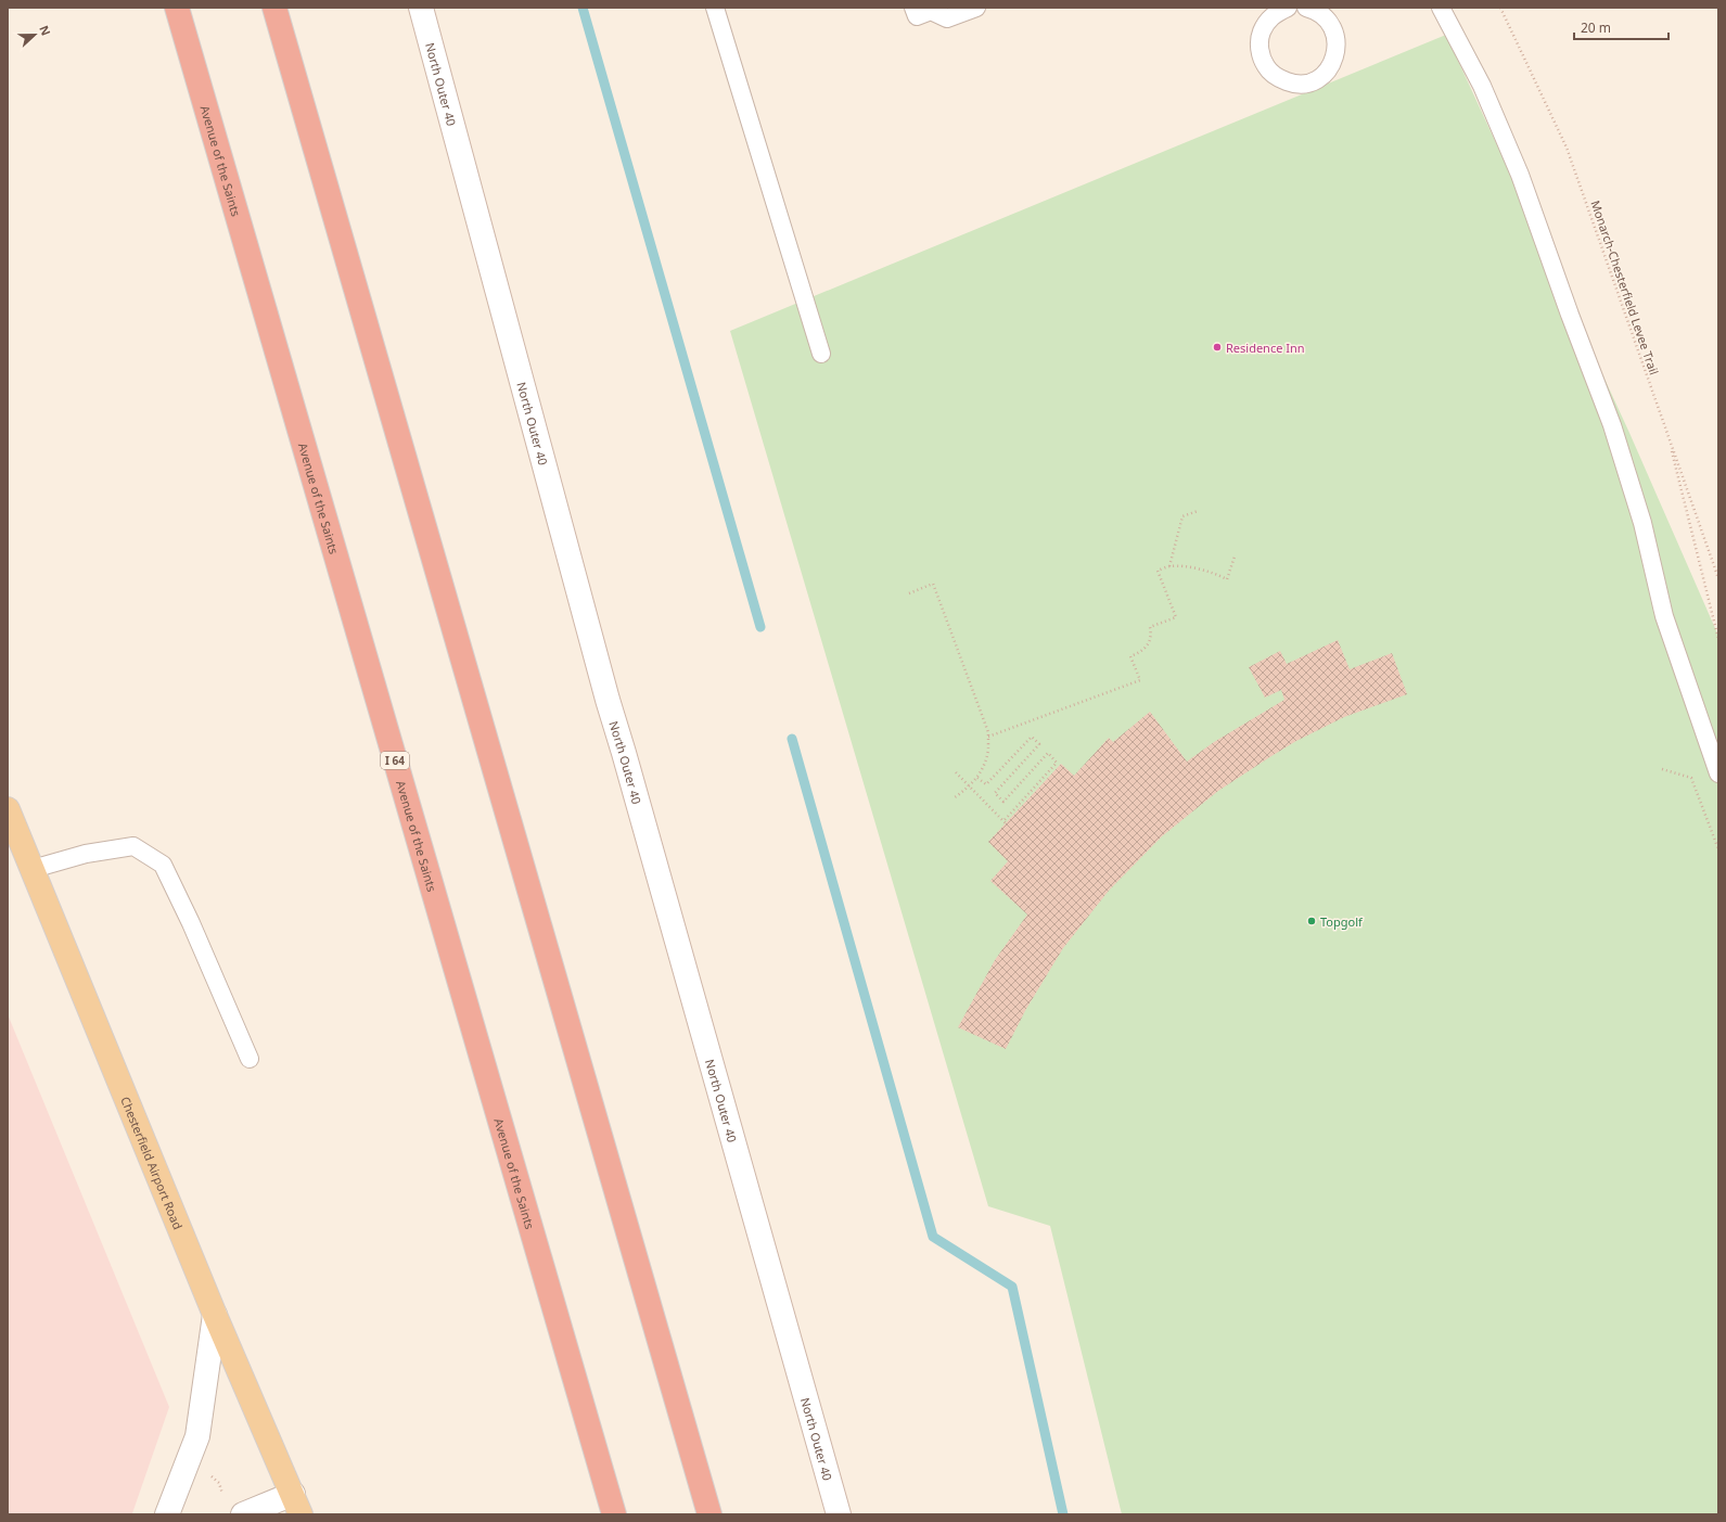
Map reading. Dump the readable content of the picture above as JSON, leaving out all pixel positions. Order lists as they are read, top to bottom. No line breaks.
{"streets":{"highway":["Avenue of the Saints","I 64"],"main road":["Chesterfield Airport Road"],"street":["North Outer 40"],"path":["Monarch-Chesterfield Levee Trail"]},"places":["Residence Inn","Topgolf"],"scale_bar":"20 m","north":"right"}
